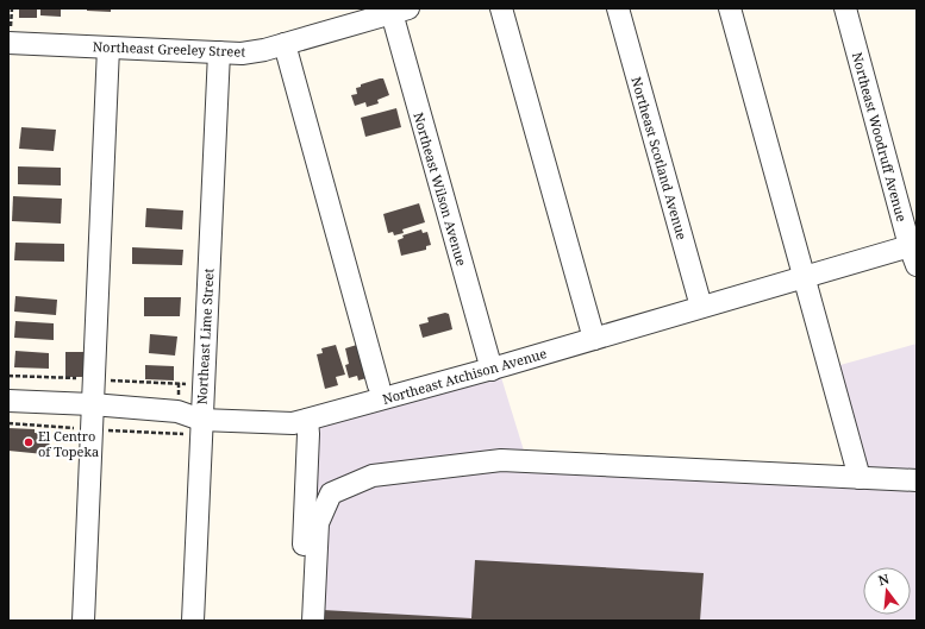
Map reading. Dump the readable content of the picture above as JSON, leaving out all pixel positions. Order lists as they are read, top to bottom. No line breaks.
{"streets":{"street":["Northeast Greeley Street","Northeast Woodruff Avenue","Northeast Scotland Avenue","Northeast Wilson Avenue","Northeast Lime Street","Northeast Atchison Avenue"]},"crossings":[["Northeast Greeley Street","Northeast Wilson Avenue"],["Northeast Greeley Street","Northeast Lime Street"],["Northeast Woodruff Avenue","Northeast Atchison Avenue"],["Northeast Scotland Avenue","Northeast Atchison Avenue"],["Northeast Wilson Avenue","Northeast Atchison Avenue"],["Northeast Lime Street","Northeast Atchison Avenue"]],"places":["El Centro of Topeka"],"north":"top"}
